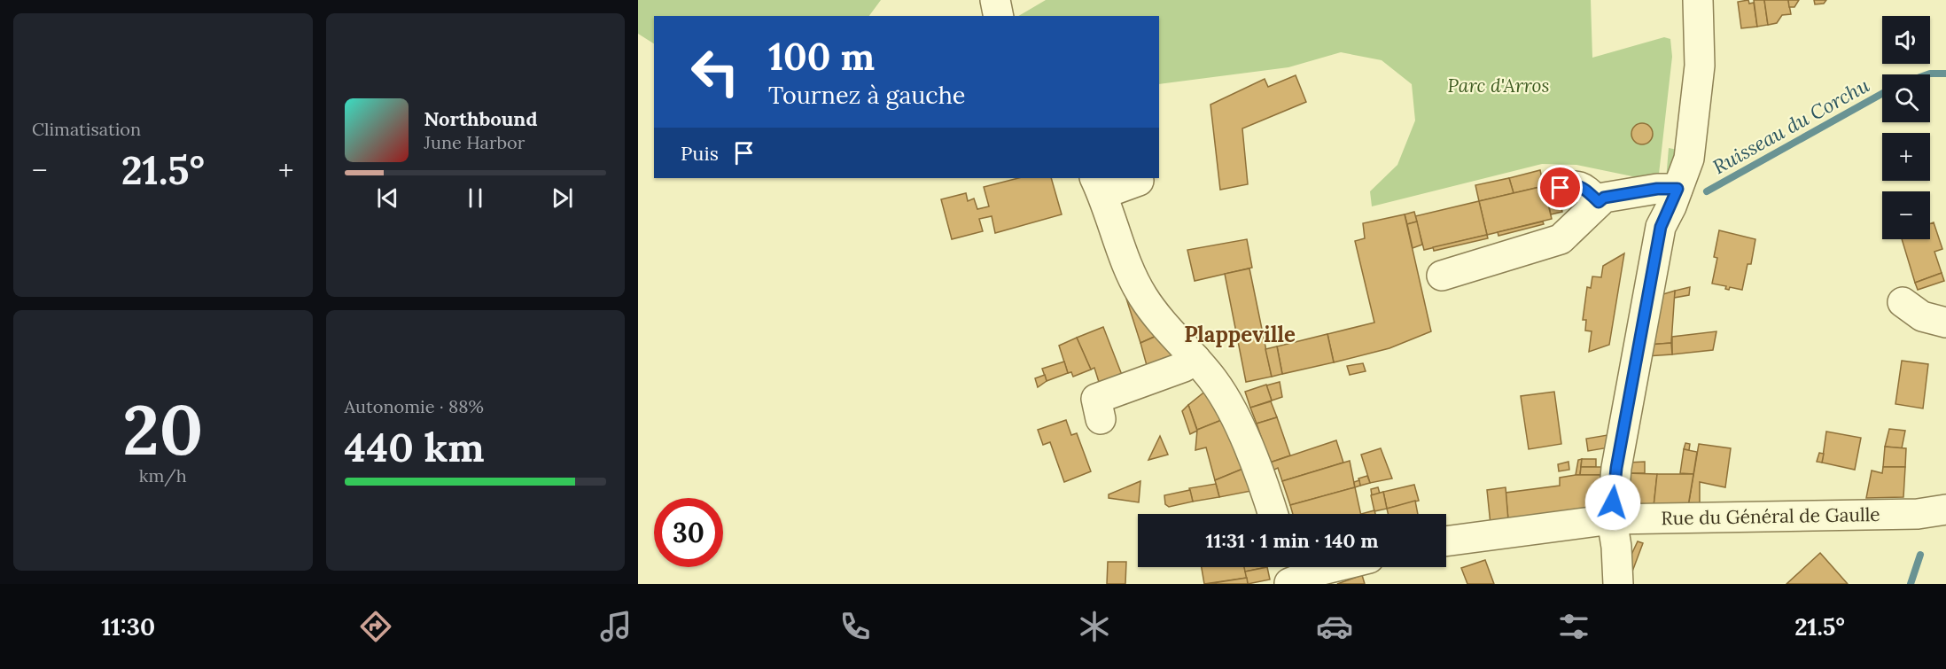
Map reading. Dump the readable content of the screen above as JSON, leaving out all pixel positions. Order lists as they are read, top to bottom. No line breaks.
{"streets":{"street":["Rue du Général de Gaulle"]},"districts":["Plappeville"],"water":["Ruisseau du Corchu"],"parks":["Parc d'Arros"],"page":{"tile":["Climatisation",["20","km/h"],["Autonomie · 88%","440 km"]],"map_buttons":["+","−"],"turn":["100 m","Tournez à gauche"],"song":["Northbound","June Harbor"],"then":"Puis","heat":["−","21.5°","+"],"limit":"30","trip":"11:31 · 1 min · 140 m","tabs":["11:30","21.5°"]}}
